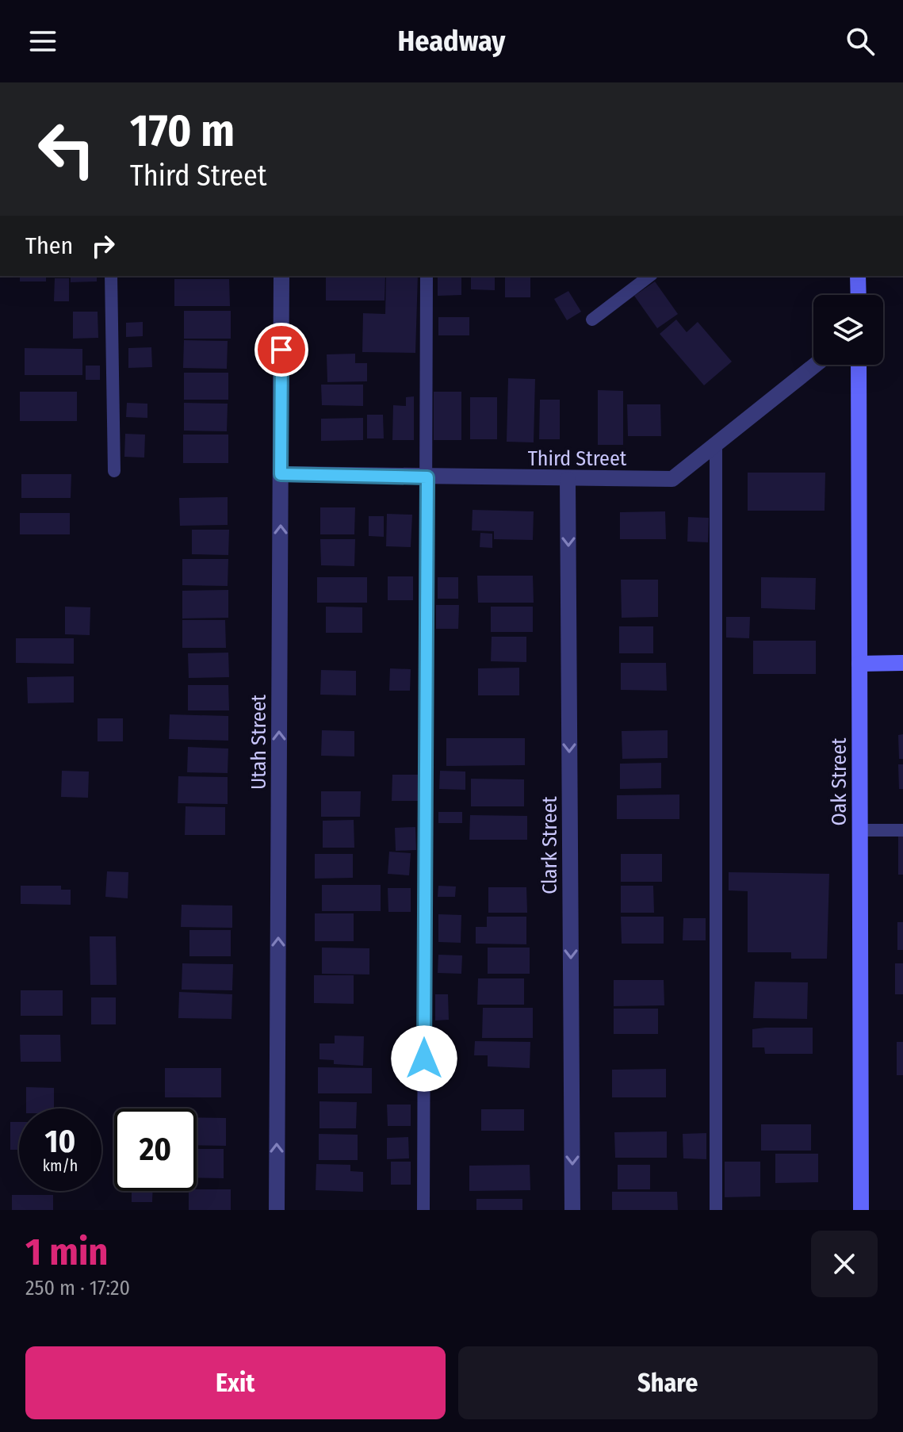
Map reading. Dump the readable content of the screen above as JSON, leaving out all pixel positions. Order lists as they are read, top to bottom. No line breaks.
{"streets":{"main road":["Oak Street"],"street":["Third Street","Utah Street","Clark Street"]},"crossings":[["Third Street","Utah Street"],["Third Street","Clark Street"]],"one_way":["Utah Street","Clark Street"],"page":{"header":"Headway","turn":["170 m","Third Street"],"then":"Then","speed":"10 km/h","limit":"20","heading":["1 min","250 m · 17:20"],"buttons":["Exit","Share"]}}
